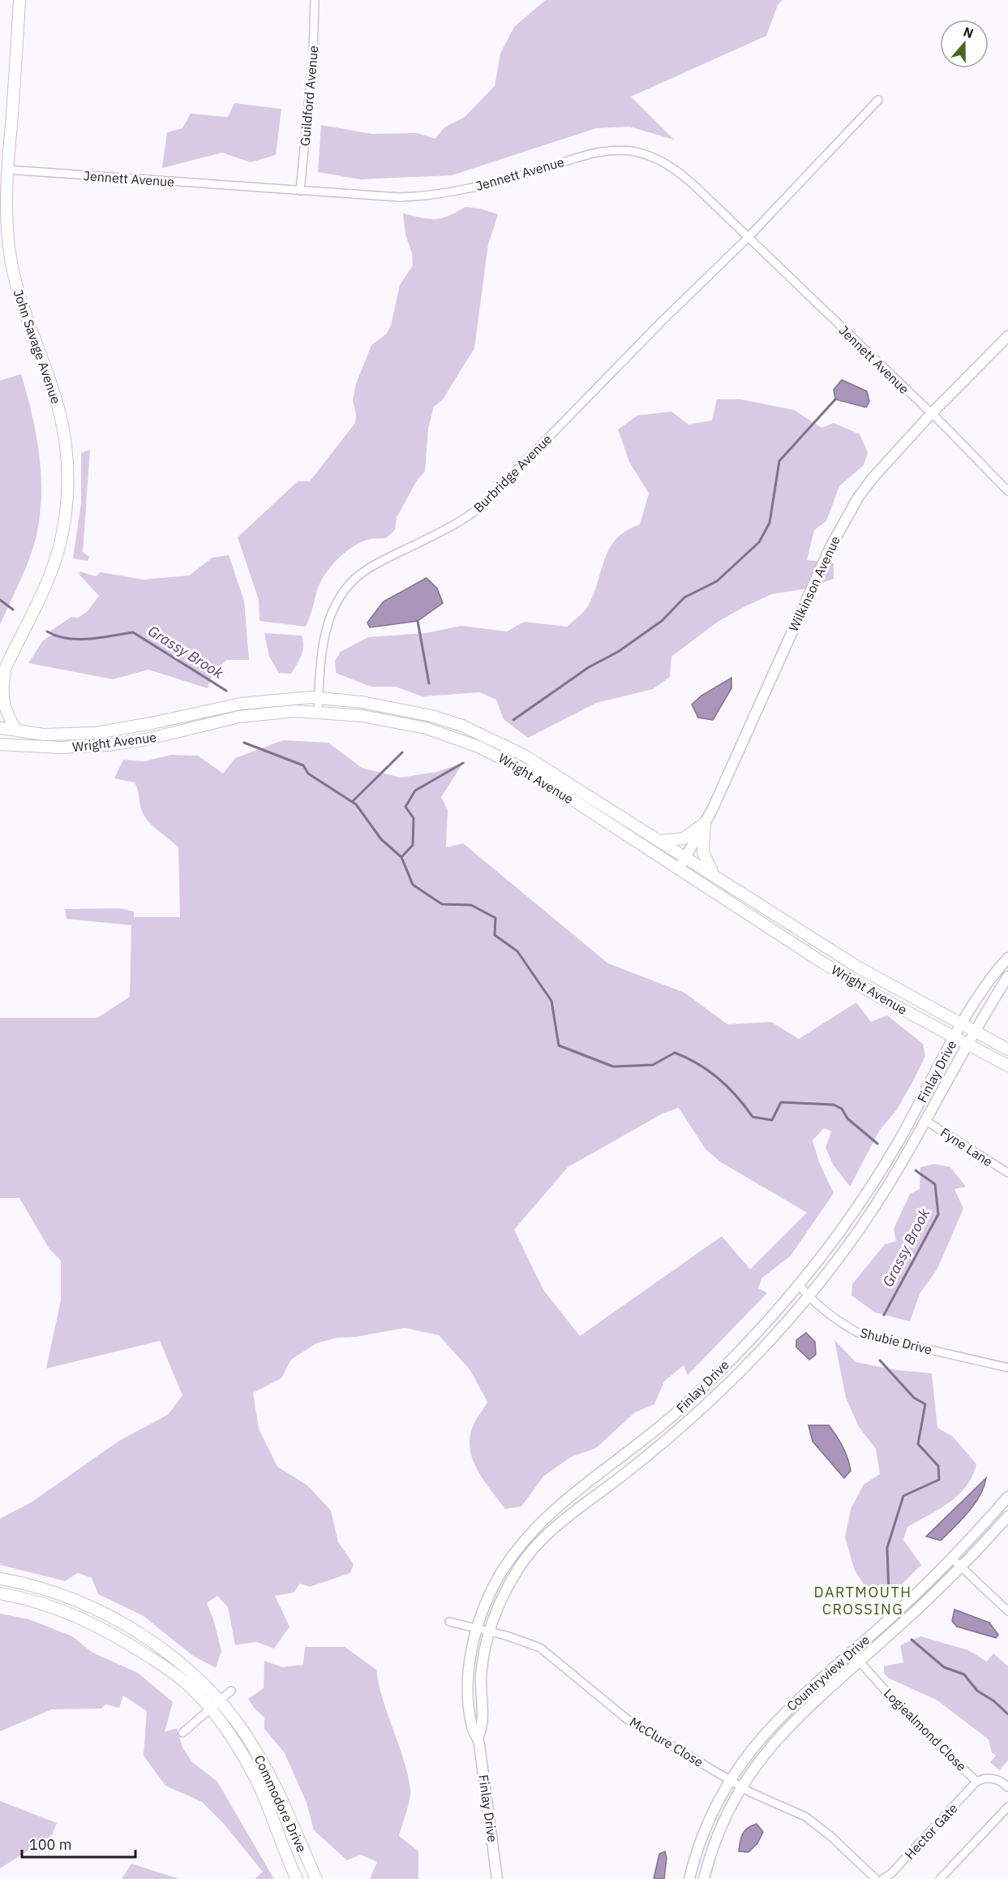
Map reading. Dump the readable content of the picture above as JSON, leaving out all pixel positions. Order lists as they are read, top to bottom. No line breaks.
{"streets":{"main road":["John Savage Avenue","Wright Avenue","Commodore Drive"],"street":["Guildford Avenue","Jennett Avenue","Burbridge Avenue","Wilkinson Avenue","Finlay Drive","Fyne Lane","Shubie Drive","Countryview Drive","Logiealmond Close","McClure Close","Hector Gate"]},"crossings":[["Guildford Avenue","Jennett Avenue"],["Jennett Avenue","John Savage Avenue"],["Jennett Avenue","Burbridge Avenue"],["Jennett Avenue","Wilkinson Avenue"],["Burbridge Avenue","Wright Avenue"],["Wilkinson Avenue","Wright Avenue"],["Wright Avenue","Finlay Drive"],["Finlay Drive","Fyne Lane"],["Finlay Drive","Shubie Drive"],["Finlay Drive","McClure Close"],["Countryview Drive","Logiealmond Close"],["Countryview Drive","McClure Close"],["Logiealmond Close","Hector Gate"]],"districts":["DARTMOUTH CROSSING"],"water":["Grassy Brook"],"scale_bar":"100 m","north":"top"}
